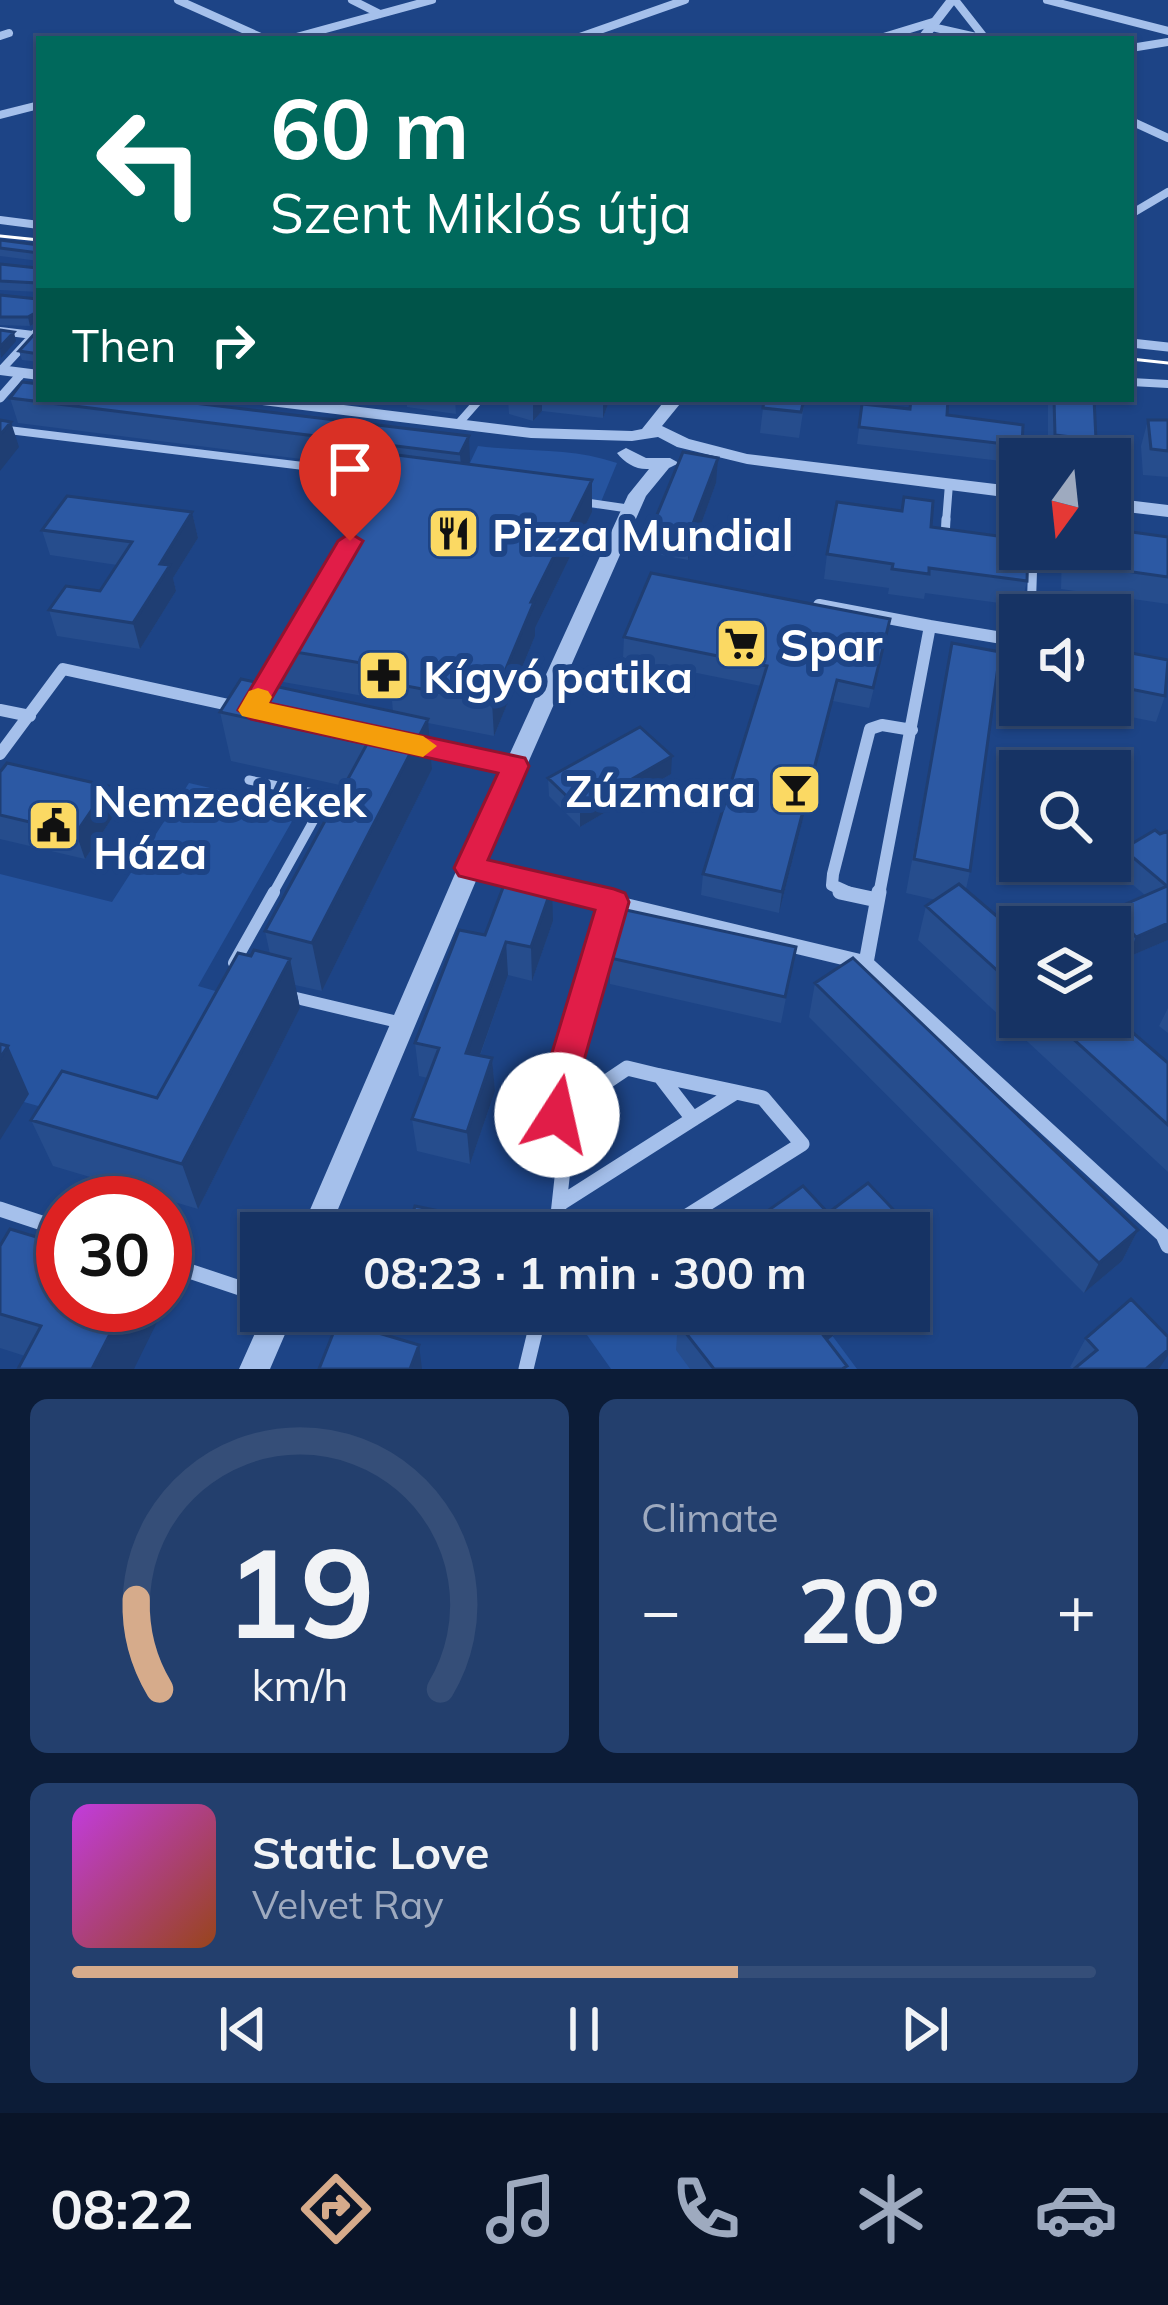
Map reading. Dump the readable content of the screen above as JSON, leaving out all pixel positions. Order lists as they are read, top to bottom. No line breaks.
{"places":{"restaurant":["Pizza Mundial"],"supermarket":["Spar"],"pharmacy":["Kígyó patika"],"bar":["Zúzmara"],"public building":["Nemzedékek Háza"]},"north":"bottom","page":{"turn":["60 m","Szent Miklós útja"],"then":"Then","limit":"30","trip":"08:23 · 1 min · 300 m","tile":"Climate","heat":["−","20°","+"],"song":["Static Love","Velvet Ray"],"tabs":"08:22","gauge":["19","km/h"]}}
